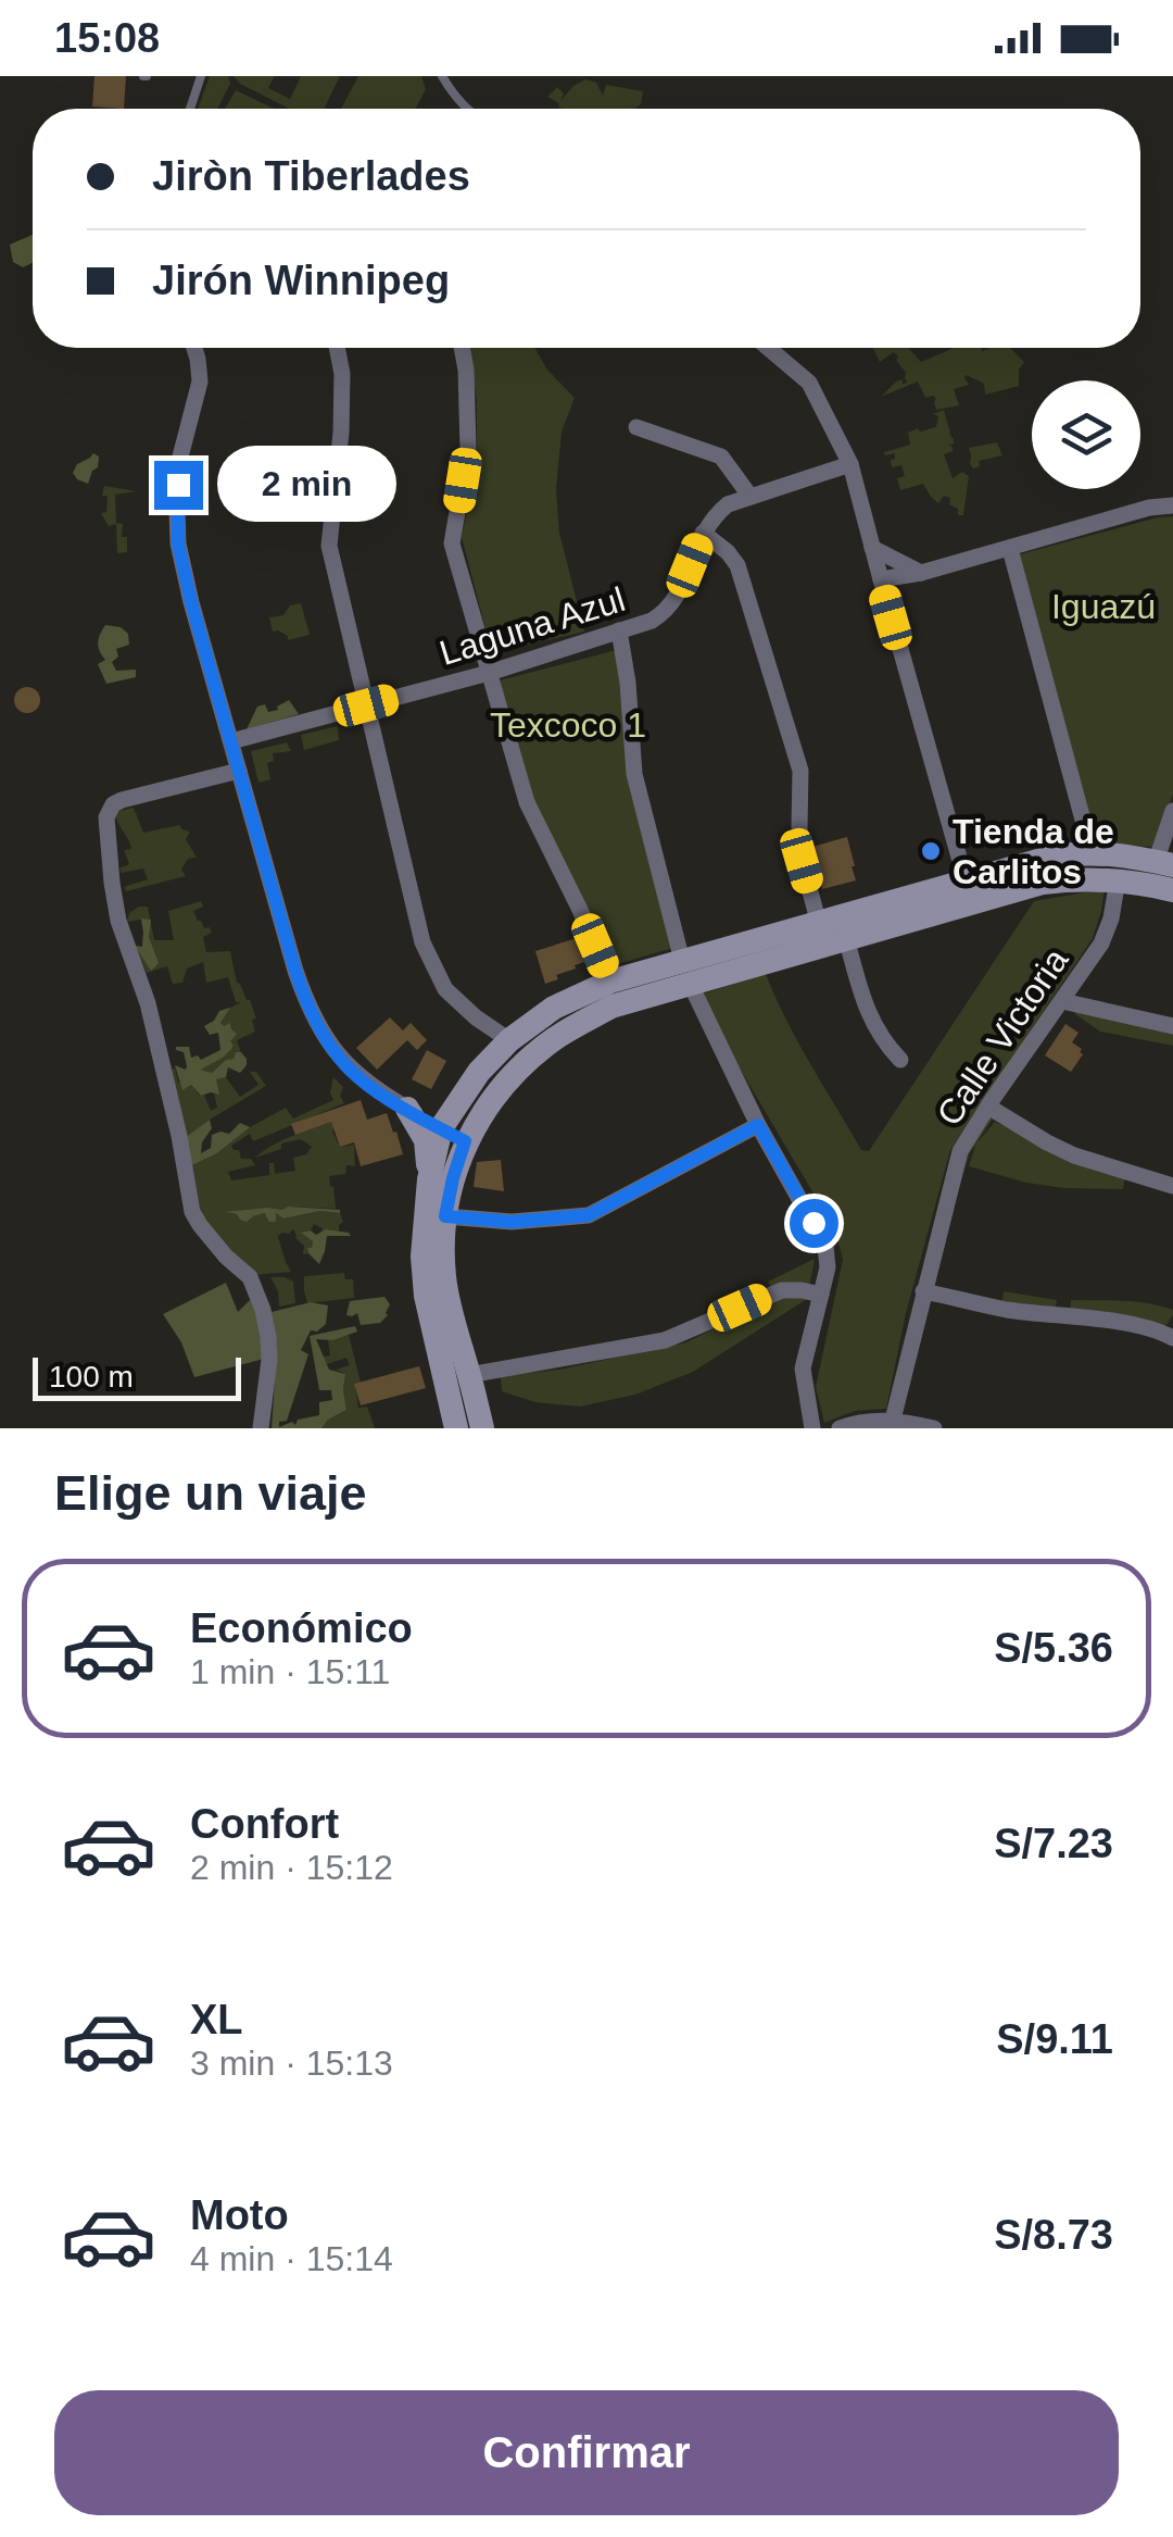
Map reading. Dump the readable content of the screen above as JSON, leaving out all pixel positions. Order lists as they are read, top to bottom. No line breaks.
{"streets":{"street":["Laguna Azul","Calle Victoria"]},"parks":["Iguazú","Texcoco 1"],"places":["Tienda de Carlitos"],"scale_bar":"100 m","page":{"status":"15:08","banner":["Jiròn Tiberlades","Jirón Winnipeg"],"bubble":"2 min","scale":"100 m","heading":"Elige un viaje","list":[{"name":"Económico","note":"1 min · 15:11","value":"S/5.36"},{"name":"Confort","note":"2 min · 15:12","value":"S/7.23"},{"name":"XL","note":"3 min · 15:13","value":"S/9.11"},{"name":"Moto","note":"4 min · 15:14","value":"S/8.73"}],"buttons":"Confirmar"}}
